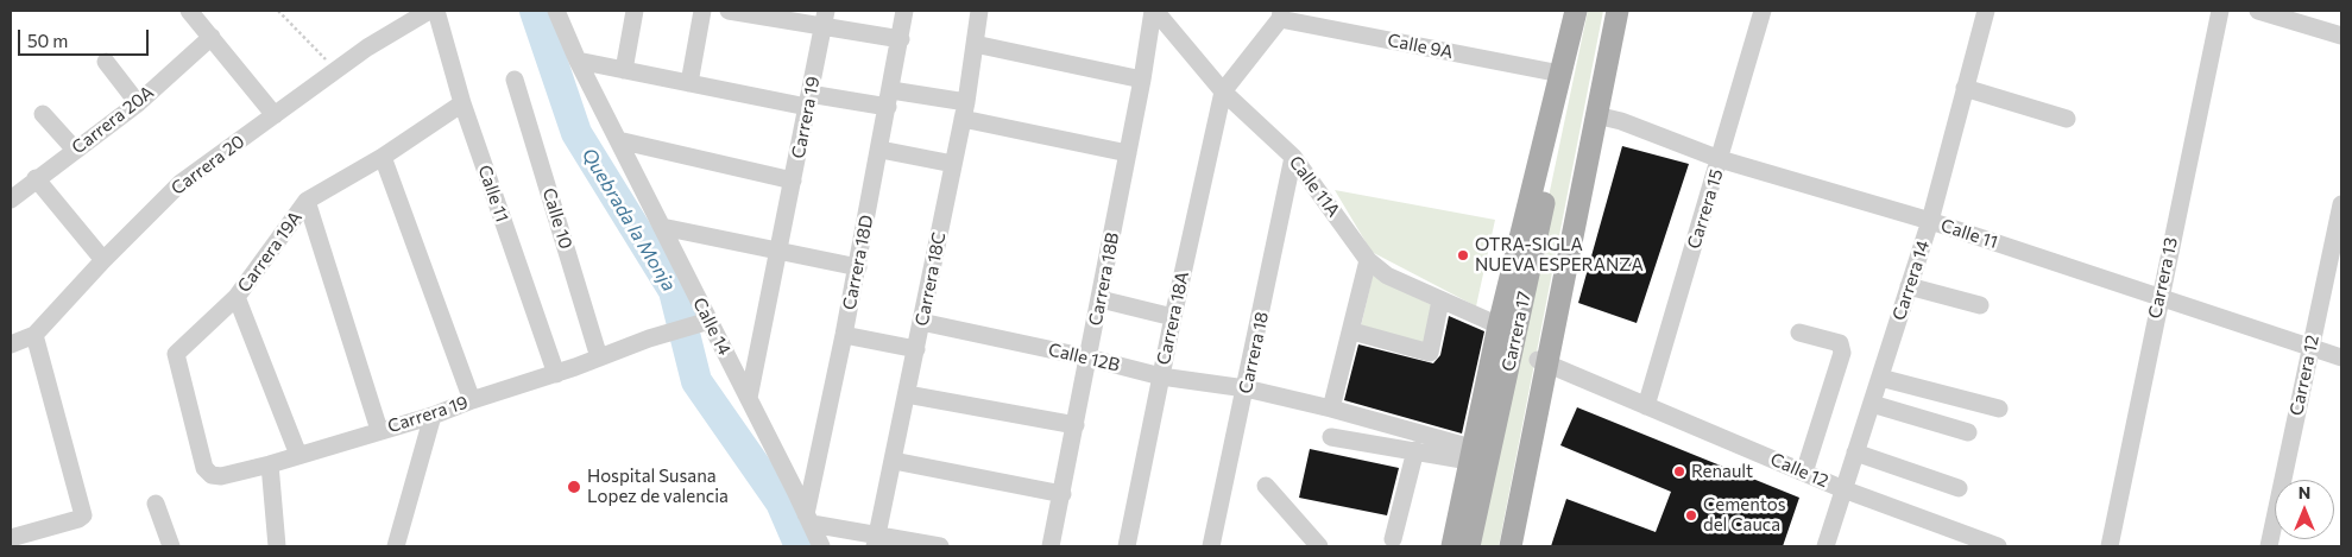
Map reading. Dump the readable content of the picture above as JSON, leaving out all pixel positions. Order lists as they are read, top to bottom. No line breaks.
{"streets":{"main road":["Carrera 17"],"street":["Calle 9A","Carrera 19","Carrera 20A","Carrera 20","Calle 11A","Calle 11","Carrera 15","Calle 10","Carrera 19A","Carrera 18D","Carrera 13","Carrera 18C","Carrera 18B","Carrera 14","Carrera 18A","Calle 14","Carrera 18","Calle 12B","Carrera 12","Calle 12"]},"crossings":[["Carrera 19","Calle 11"],["Carrera 19","Calle 10"],["Carrera 19","Carrera 19A"],["Carrera 19","Calle 14"],["Calle 11A","Carrera 18B"],["Calle 11A","Carrera 18A"],["Calle 11A","Carrera 18"],["Calle 11","Carrera 15"],["Calle 11","Carrera 19A"],["Calle 11","Carrera 13"],["Calle 11","Carrera 14"],["Calle 11","Carrera 17"],["Calle 11","Carrera 12"],["Carrera 15","Calle 12"],["Carrera 18D","Calle 14"],["Carrera 18C","Calle 12B"],["Carrera 18B","Calle 12B"],["Carrera 14","Calle 12"],["Carrera 18A","Calle 12B"],["Carrera 17","Calle 12"],["Carrera 18","Calle 12B"]],"water":["Quebrada la Monja"],"places":["OTRA-SIGLA NUEVA ESPERANZA","Renault","Hospital Susana Lopez de valencia","Cementos del Cauca"],"scale_bar":"50 m","north":"top"}
